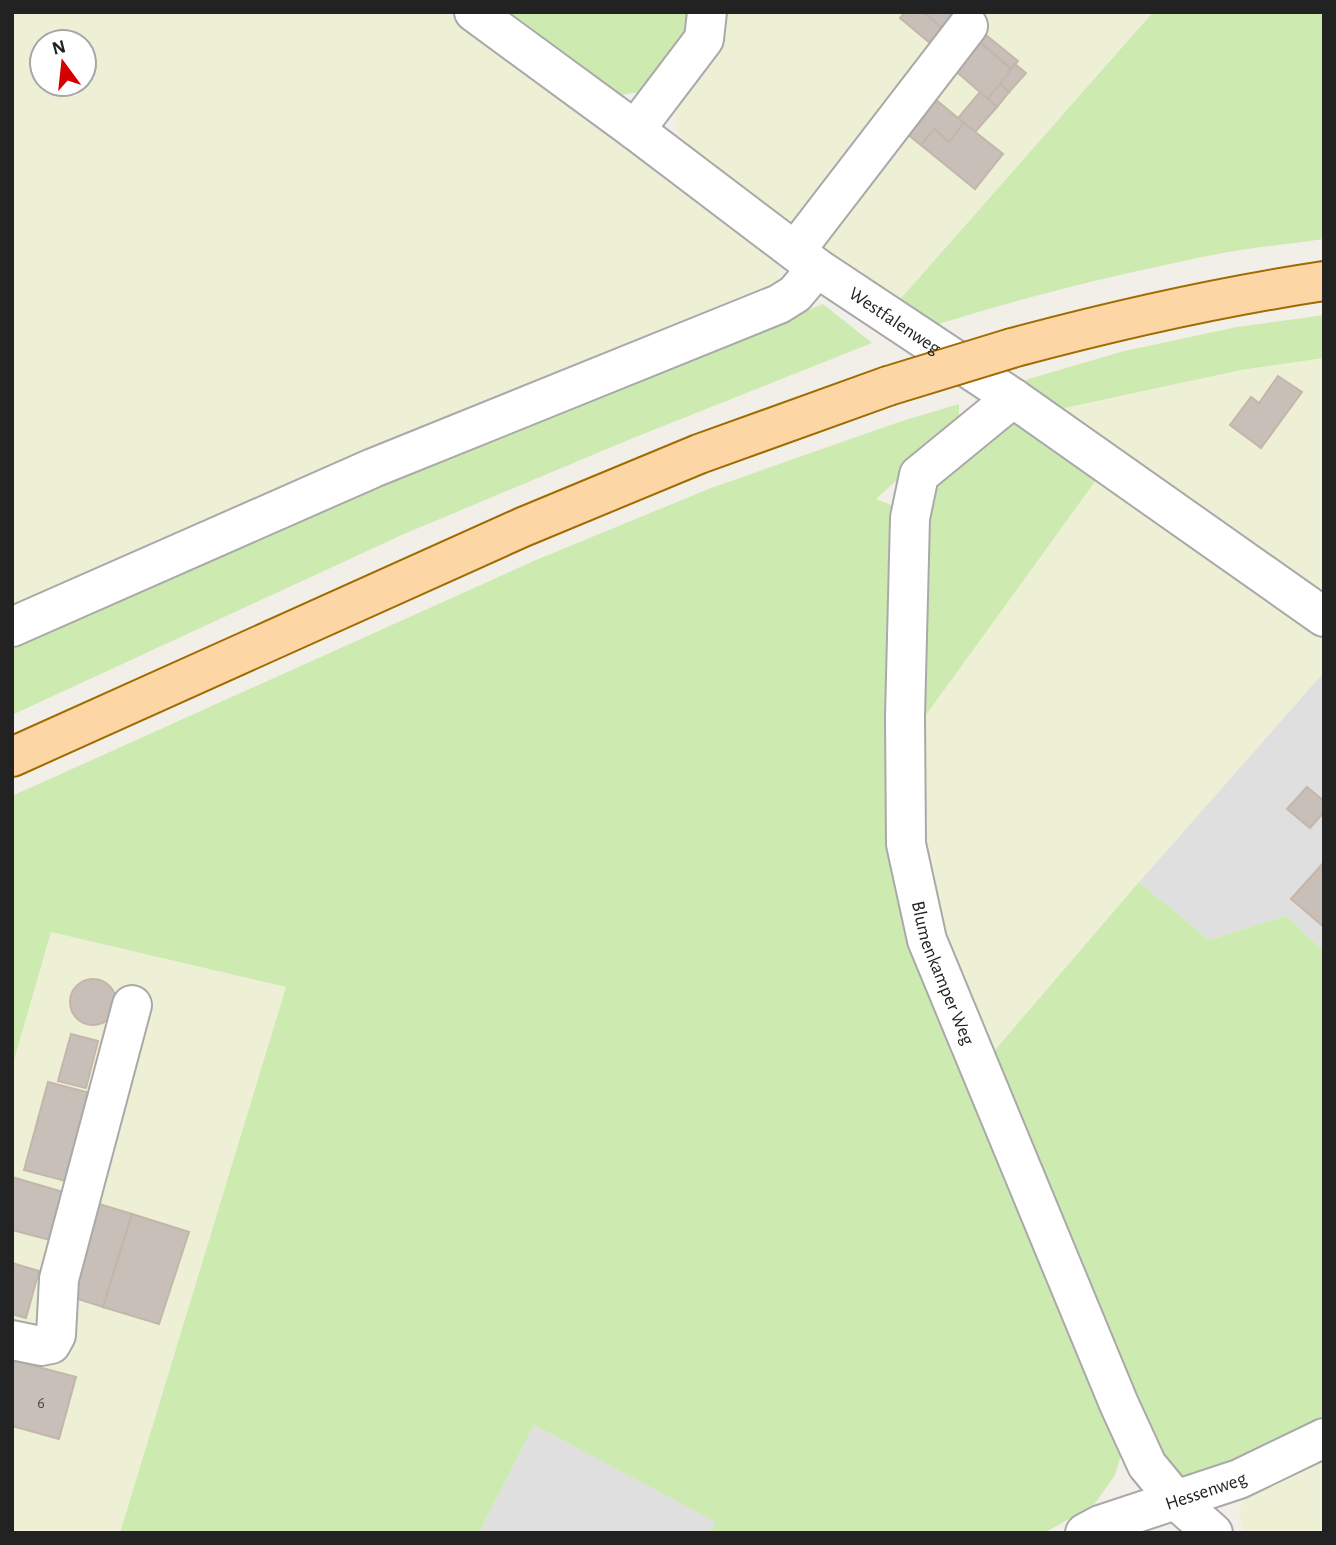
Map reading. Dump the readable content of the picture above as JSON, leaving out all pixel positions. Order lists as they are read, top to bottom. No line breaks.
{"streets":{"street":["Westfalenweg","Blumenkamper Weg","Hessenweg"]},"crossings":[["Westfalenweg","Blumenkamper Weg"],["Blumenkamper Weg","Hessenweg"]],"house_numbers":["6"],"north":"top"}
